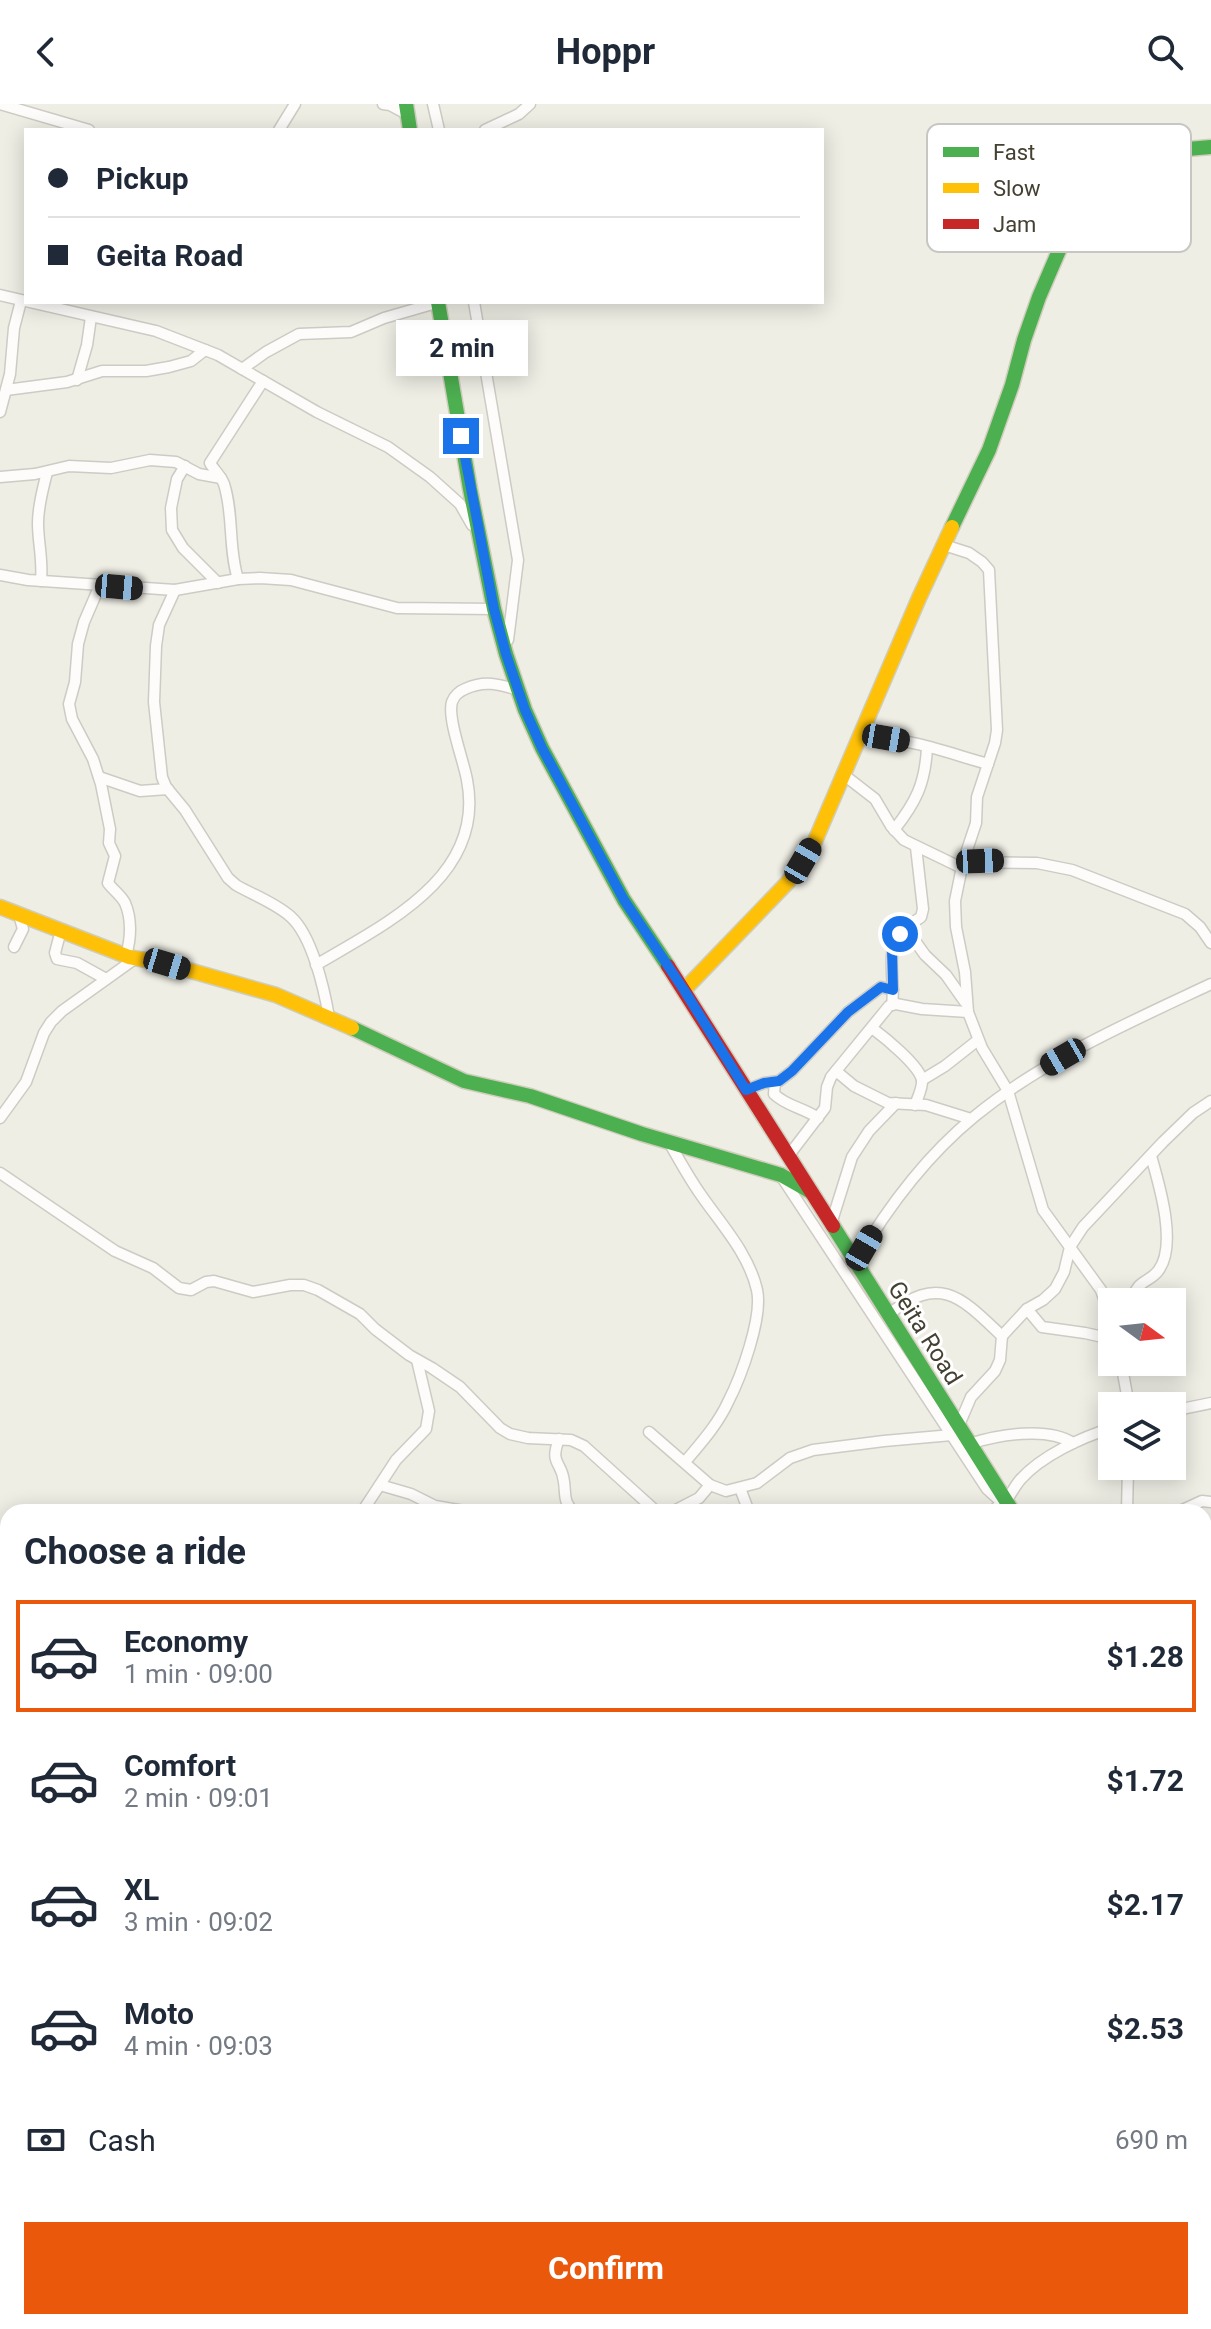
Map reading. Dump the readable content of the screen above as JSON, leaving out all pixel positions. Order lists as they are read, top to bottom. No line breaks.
{"streets":{"main road":["Geita Road"]},"legend":["Fast","Slow","Jam"],"north":"right","page":{"header":"Hoppr","banner":["Pickup","Geita Road"],"bubble":"2 min","heading":"Choose a ride","list":[{"name":"Economy","note":"1 min · 09:00","value":"$1.28"},{"name":"Comfort","note":"2 min · 09:01","value":"$1.72"},{"name":"XL","note":"3 min · 09:02","value":"$2.17"},{"name":"Moto","note":"4 min · 09:03","value":"$2.53"}],"pay":["Cash","690 m"],"buttons":"Confirm"}}
